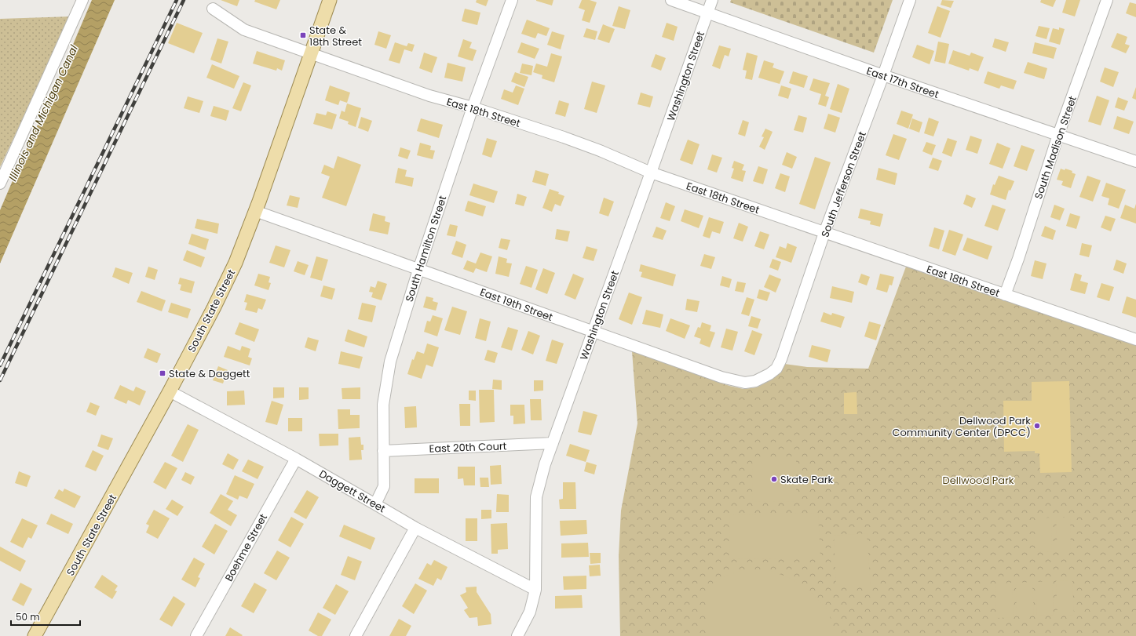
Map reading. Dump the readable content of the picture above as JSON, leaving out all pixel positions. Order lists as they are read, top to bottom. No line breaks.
{"streets":{"main road":["South State Street"],"street":["Washington Street","East 17th Street","East 18th Street","South Madison Street","South Jefferson Street","South Hamilton Street","East 19th Street","East 20th Court","Daggett Street","Boehme Street"]},"crossings":[["Washington Street","East 17th Street"],["Washington Street","East 18th Street"],["Washington Street","East 19th Street"],["Washington Street","East 20th Court"],["Washington Street","Daggett Street"],["East 17th Street","South Madison Street"],["East 17th Street","South Jefferson Street"],["East 18th Street","South Madison Street"],["East 18th Street","South Jefferson Street"],["East 18th Street","South Hamilton Street"],["East 18th Street","South State Street"],["South Jefferson Street","East 19th Street"],["South Hamilton Street","East 19th Street"],["South Hamilton Street","East 20th Court"],["South Hamilton Street","Daggett Street"],["East 19th Street","South State Street"],["South State Street","Daggett Street"],["Daggett Street","Boehme Street"]],"water":["Illinois and Michigan Canal"],"parks":["Dellwood Park"],"places":{"transit":["State & 18th Street","State & Daggett"],"other":["Dellwood Park Community Center (DPCC)","Skate Park"]},"scale_bar":"50 m"}
